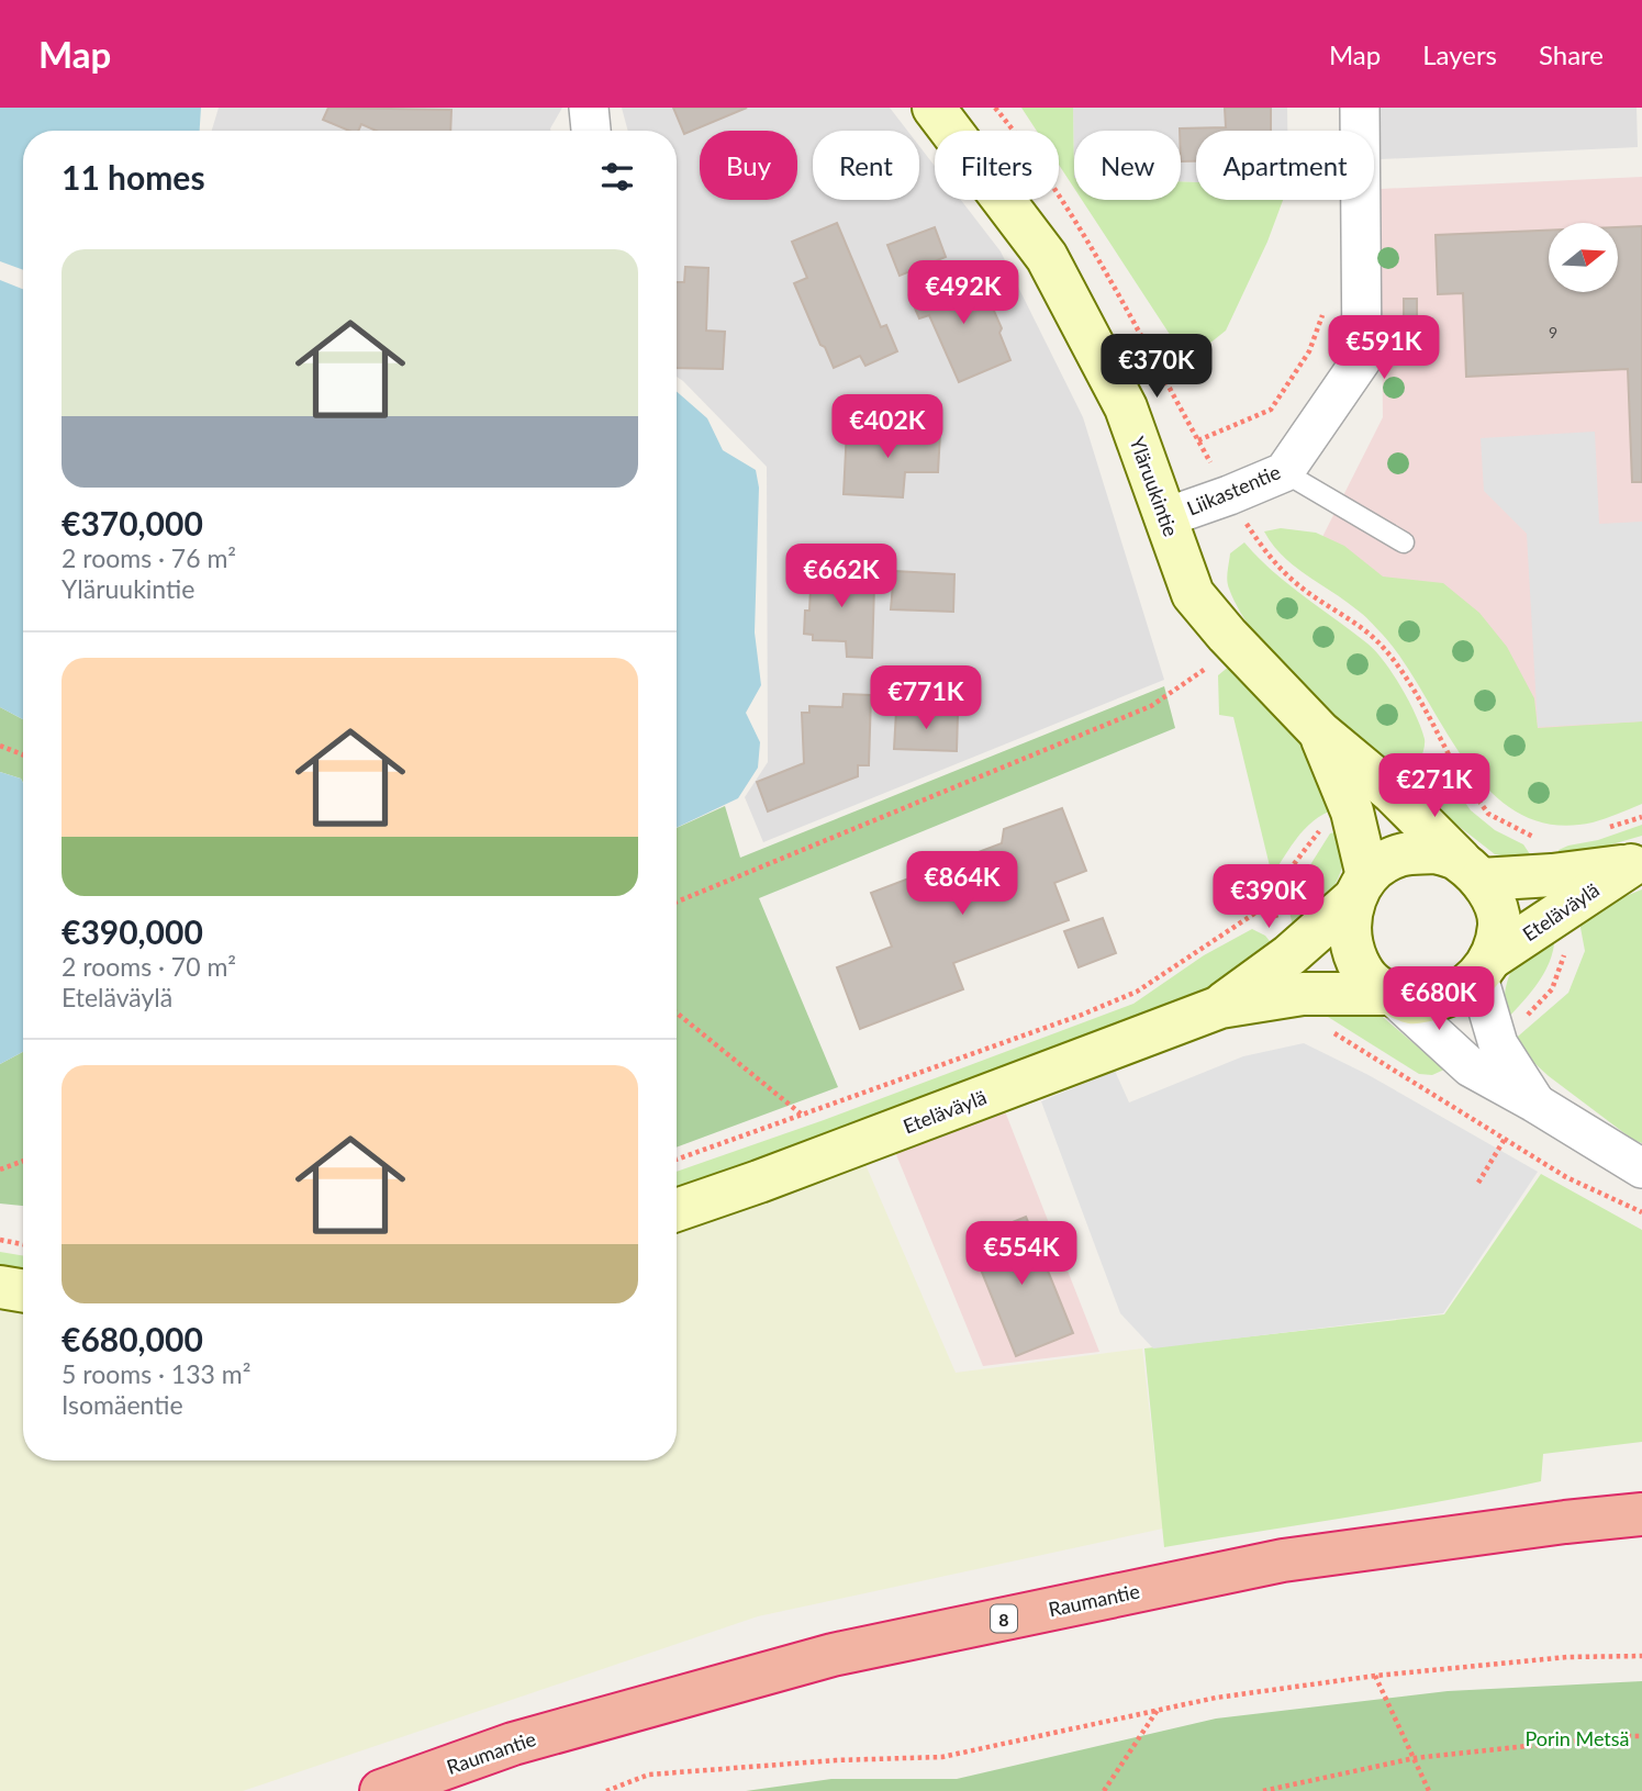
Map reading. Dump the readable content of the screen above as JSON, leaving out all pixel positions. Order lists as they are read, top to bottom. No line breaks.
{"streets":{"highway":["Raumantie","8"],"main road":["Yläruukintie","Eteläväylä"],"street":["Liikastentie"]},"crossings":[["Yläruukintie","Liikastentie"],["Yläruukintie","Eteläväylä"]],"parks":["Porin Metsä"],"house_numbers":["9"],"north":"right","page":{"header":"Map","nav":["Map","Layers","Share"],"chip":["Buy","Rent","Filters","New","Apartment"],"heading":"11 homes","list":[{"name":"€370,000","note":"2 rooms · 76 m² · Yläruukintie"},{"name":"€390,000","note":"2 rooms · 70 m² · Eteläväylä"},{"name":"€680,000","note":"5 rooms · 133 m² · Isomäentie"}],"price":["€492K","€591K","€370K","€402K","€662K","€771K","€271K","€864K","€390K","€680K","€554K"]}}
